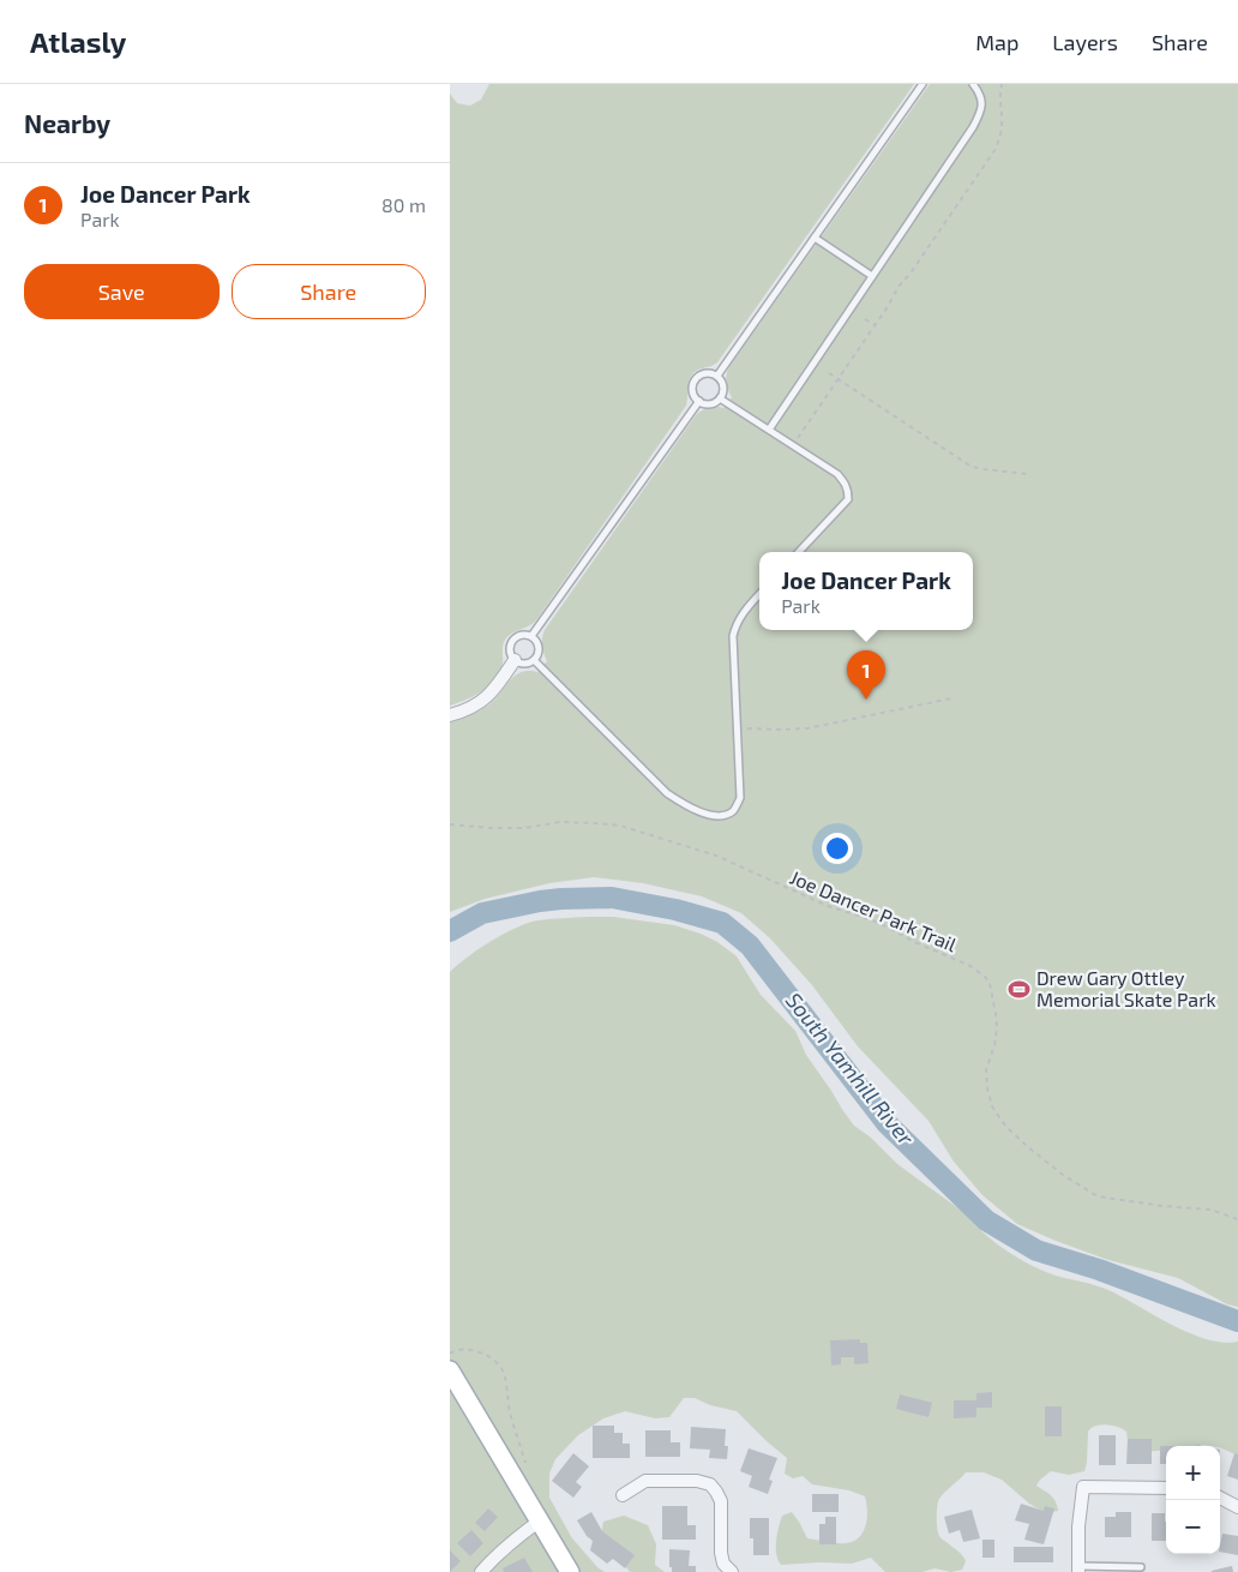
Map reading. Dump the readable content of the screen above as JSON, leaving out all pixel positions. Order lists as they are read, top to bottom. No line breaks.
{"streets":{"path":["Joe Dancer Park Trail"]},"water":["South Yamhill River"],"places":{"sports":["Drew Gary Ottley Memorial Skate Park"]},"page":{"header":"Atlasly","nav":["Map","Layers","Share"],"heading":"Nearby","list":[{"mark":"1","name":"Joe Dancer Park","note":"Park","value":"80 m"}],"buttons":["Save","Share"],"popup":["Joe Dancer Park","Park"],"pins":"1","map_buttons":["+","−"]}}
